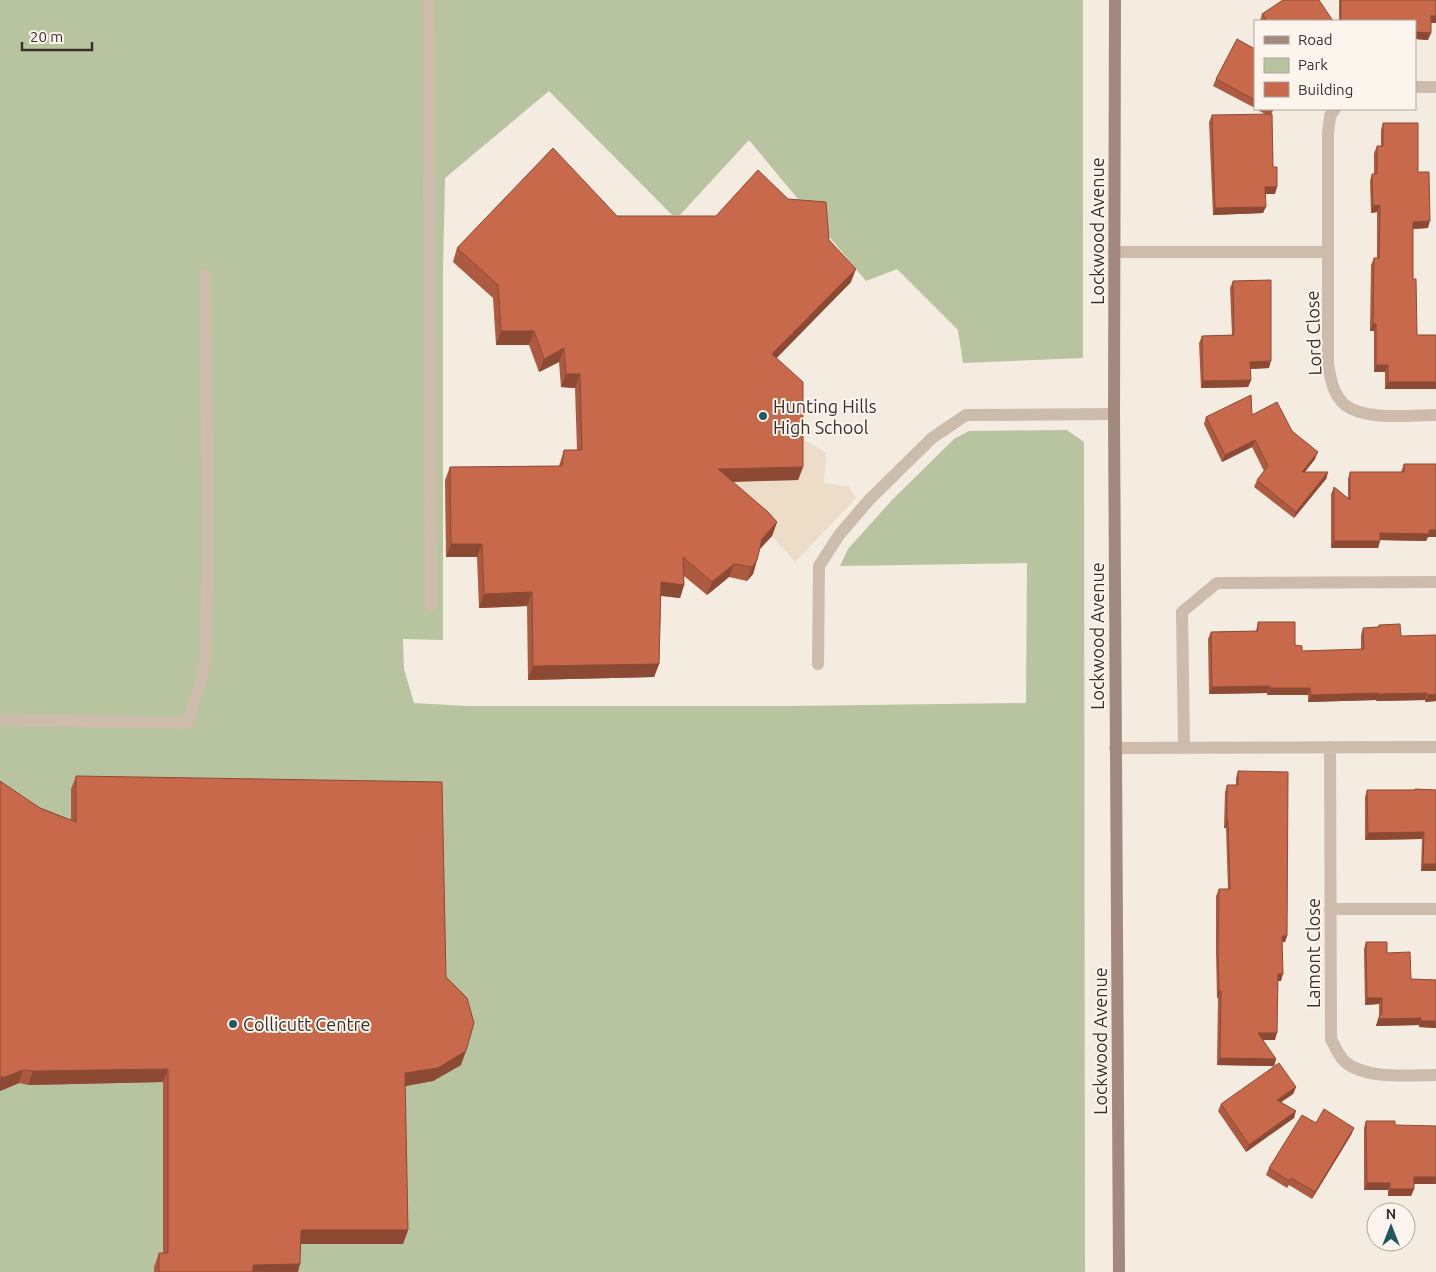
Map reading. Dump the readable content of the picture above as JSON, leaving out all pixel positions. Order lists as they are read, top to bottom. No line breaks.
{"streets":{"street":["Lockwood Avenue","Lord Close","Lamont Close"]},"places":["Hunting Hills High School","Collicutt Centre"],"legend":["Road","Park","Building"],"scale_bar":"20 m","north":"top"}
